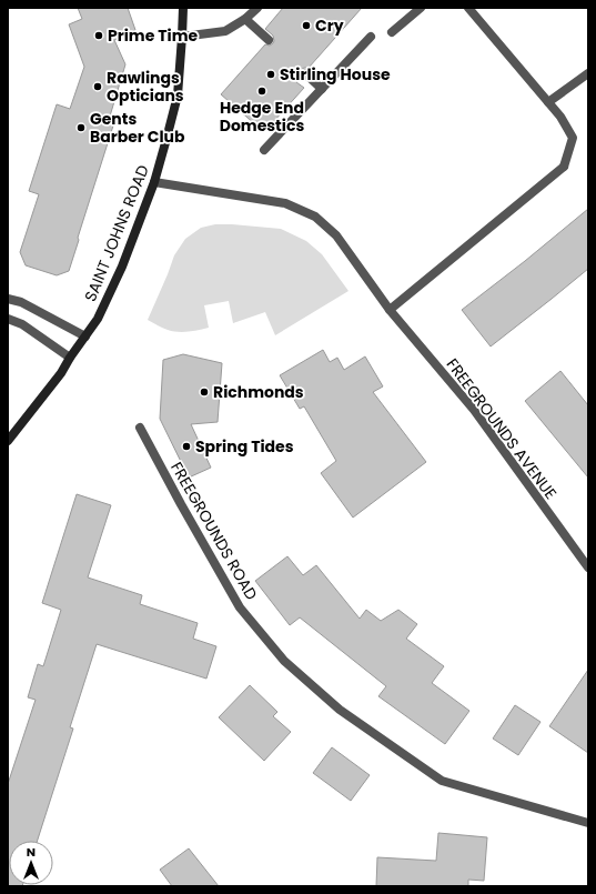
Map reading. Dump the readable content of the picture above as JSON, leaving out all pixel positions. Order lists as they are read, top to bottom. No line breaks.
{"streets":{"main road":["SAINT JOHNS ROAD"],"street":["FREEGROUNDS AVENUE","FREEGROUNDS ROAD"]},"crossings":[["SAINT JOHNS ROAD","FREEGROUNDS AVENUE"]],"places":["Cry","Prime Time","Stirling House","Rawlings Opticians","Hedge End Domestics","Gents Barber Club","Richmonds","Spring Tides"],"north":"top"}
